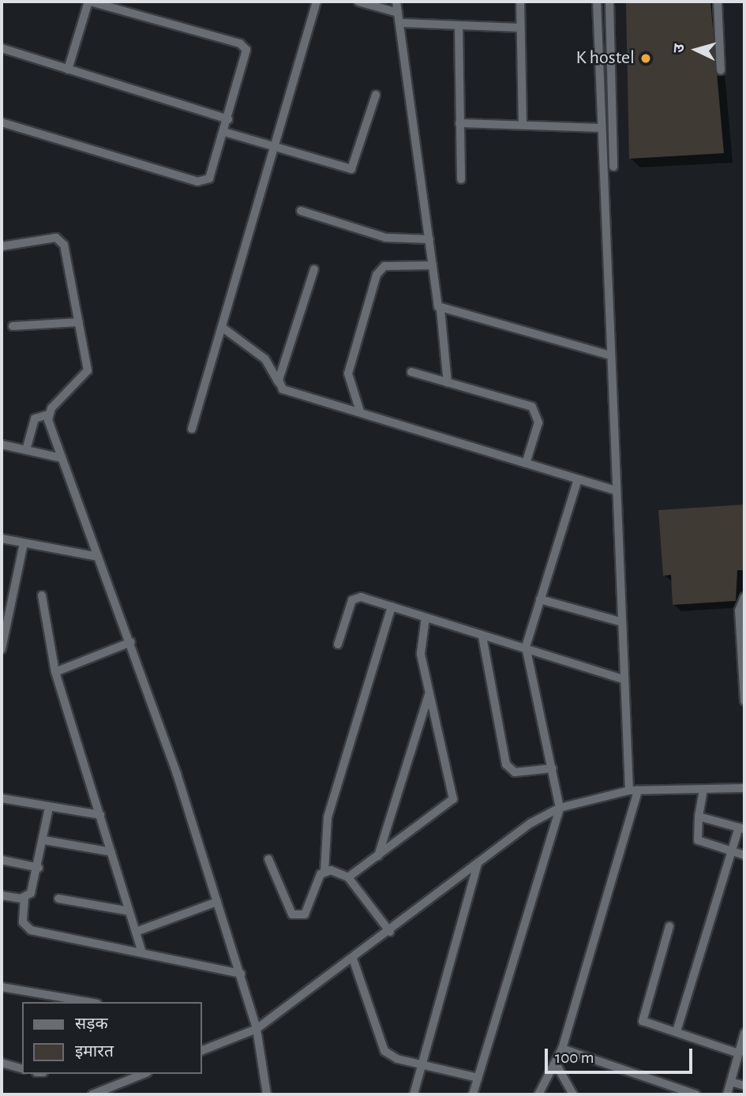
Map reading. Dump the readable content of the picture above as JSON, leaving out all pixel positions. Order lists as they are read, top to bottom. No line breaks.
{"places":["K hostel"],"legend":["सड़क","इमारत"],"scale_bar":"100 m","north":"left"}
